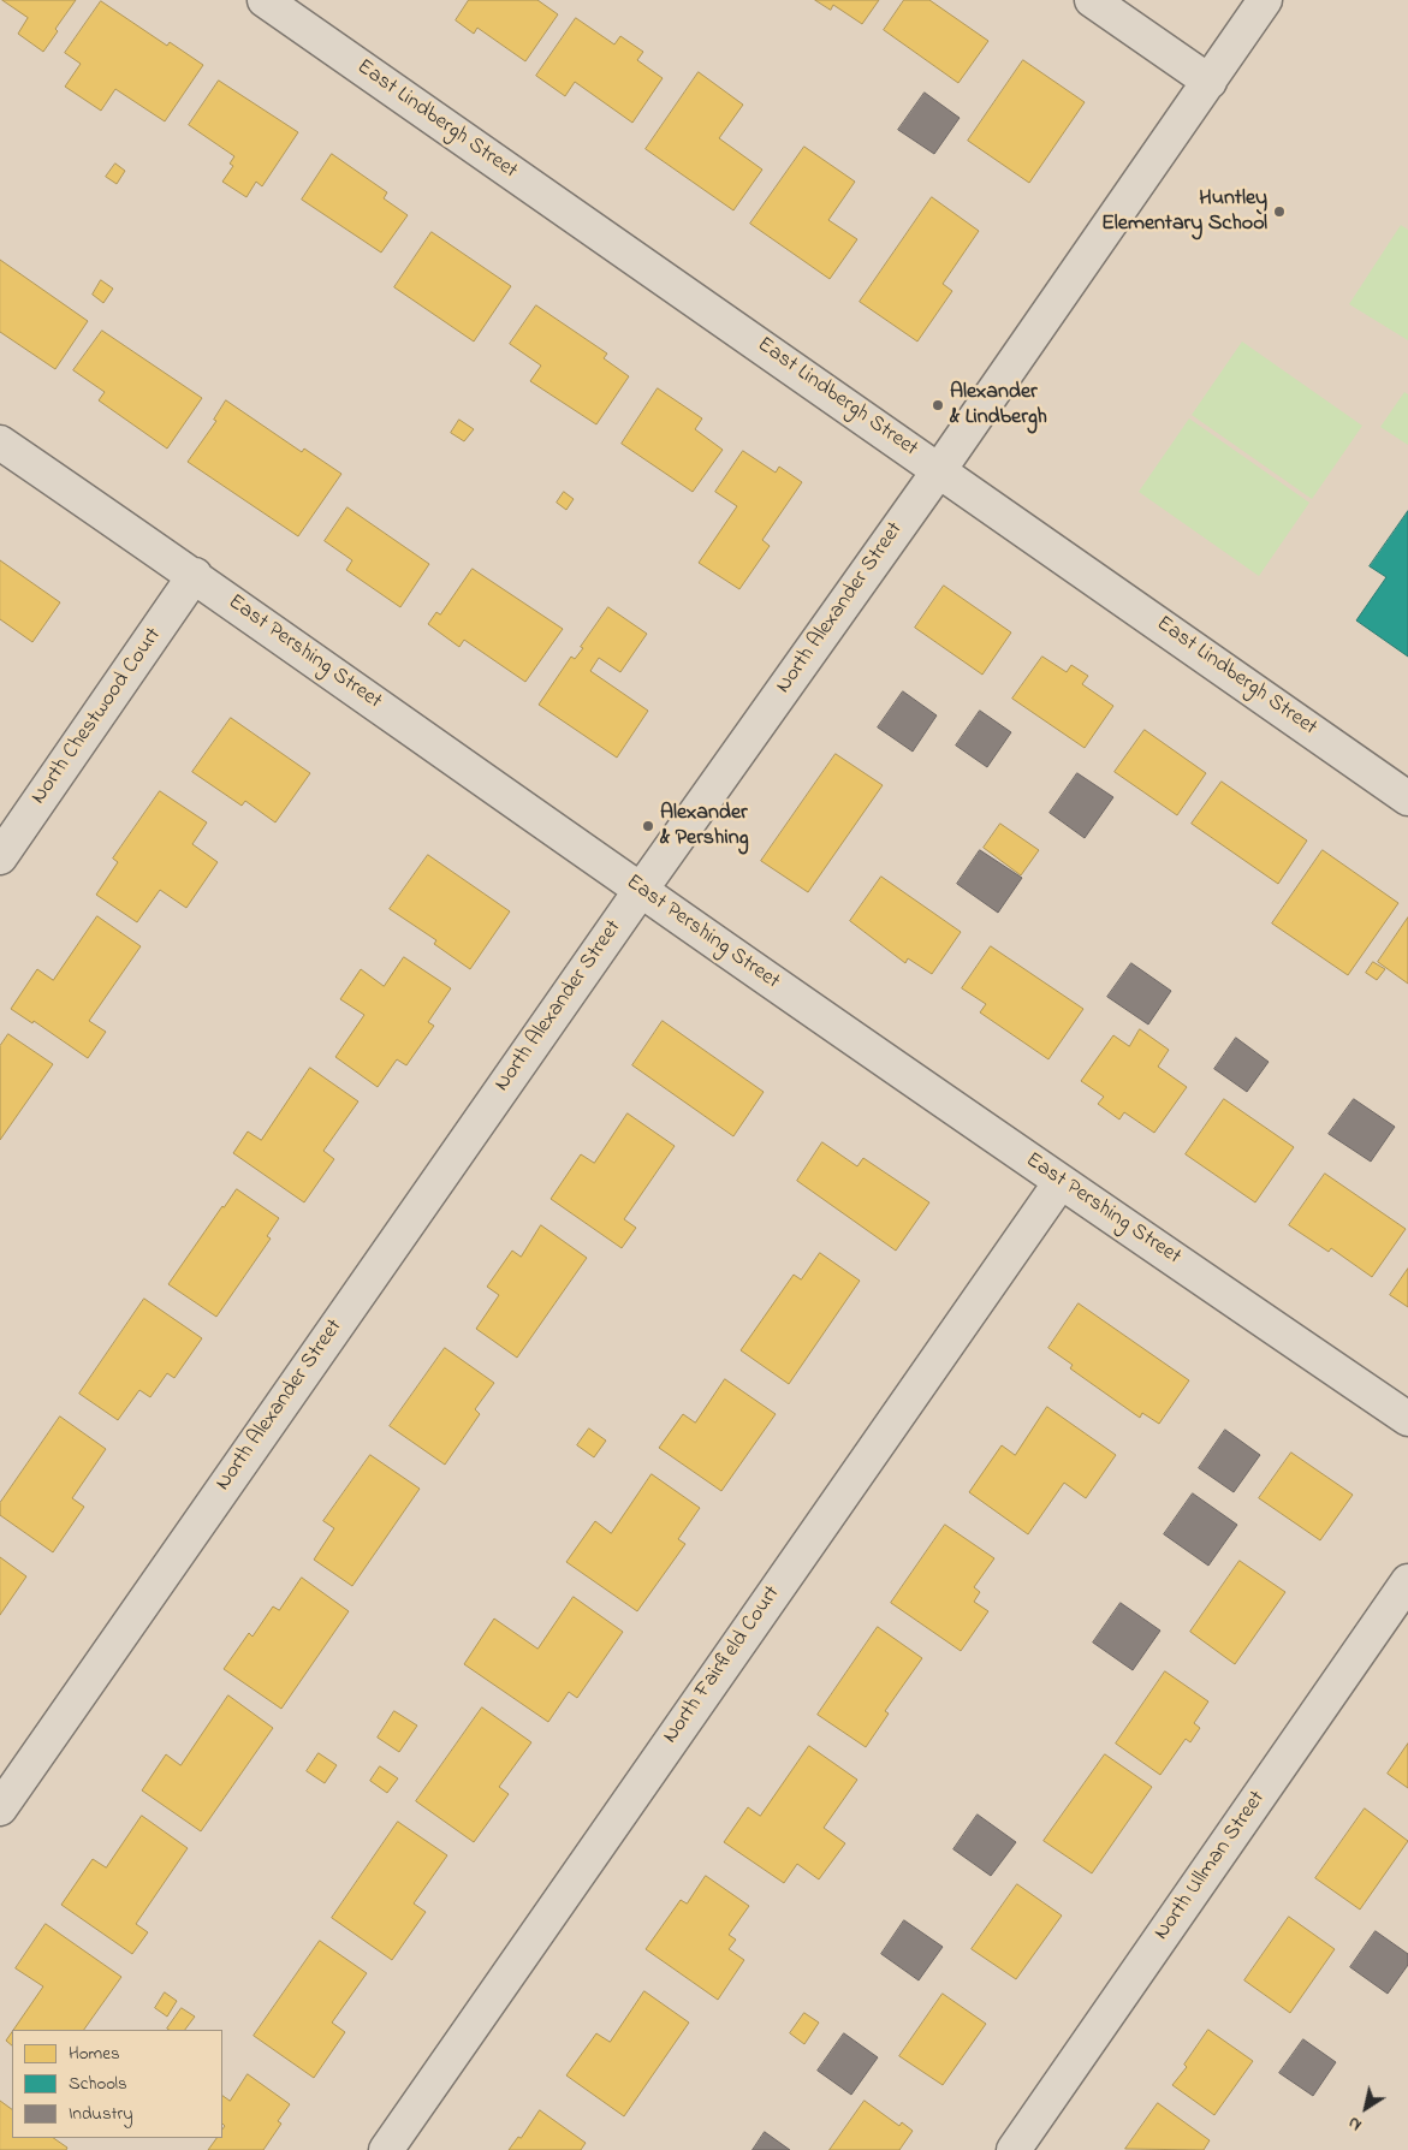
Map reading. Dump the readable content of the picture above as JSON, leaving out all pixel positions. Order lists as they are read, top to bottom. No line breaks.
{"streets":{"street":["East Lindbergh Street","North Alexander Street","East Pershing Street","North Chestwood Court","North Fairfield Court","North Ullman Street"]},"crossings":[["East Lindbergh Street","North Alexander Street"],["North Alexander Street","East Pershing Street"],["East Pershing Street","North Chestwood Court"],["East Pershing Street","North Fairfield Court"]],"places":["Huntley Elementary School","Alexander & Lindbergh","Alexander & Pershing"],"legend":["Homes","Schools","Industry"],"north":"bottom left"}
